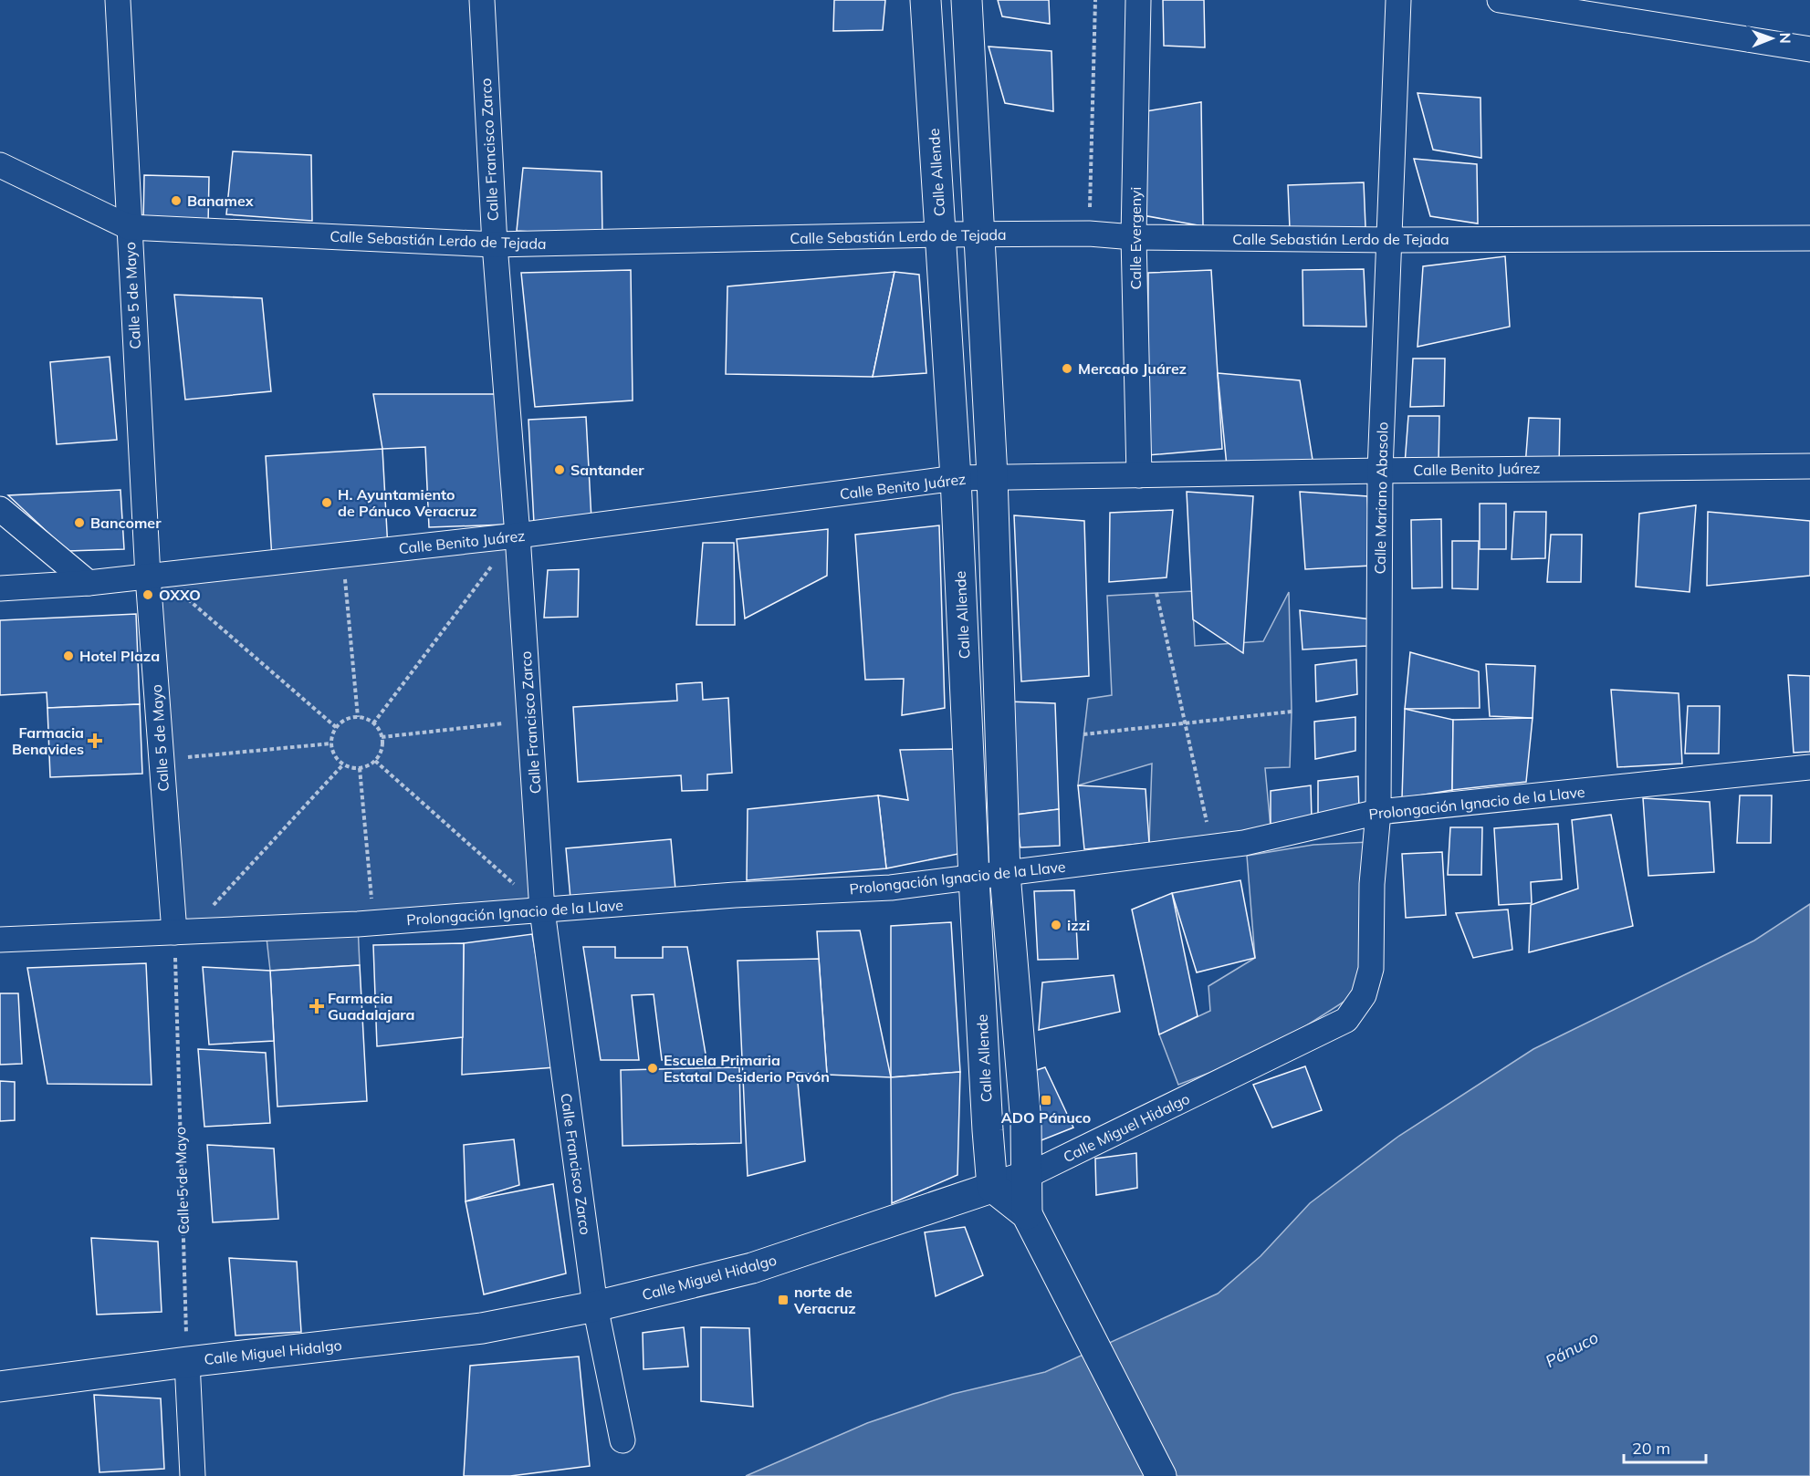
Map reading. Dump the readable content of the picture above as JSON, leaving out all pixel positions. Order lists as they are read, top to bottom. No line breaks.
{"streets":{"main road":["Calle Allende","Calle Miguel Hidalgo"],"street":["Calle Francisco Zarco","Calle Sebastián Lerdo de Tejada","Calle Evergenyi","Calle 5 de Mayo","Calle Benito Juárez","Calle Mariano Abasolo","Prolongación Ignacio de la Llave"]},"crossings":[["Calle Francisco Zarco","Calle Sebastián Lerdo de Tejada"],["Calle Francisco Zarco","Calle Benito Juárez"],["Calle Francisco Zarco","Prolongación Ignacio de la Llave"],["Calle Francisco Zarco","Calle Miguel Hidalgo"],["Calle Allende","Calle Sebastián Lerdo de Tejada"],["Calle Allende","Calle Benito Juárez"],["Calle Allende","Prolongación Ignacio de la Llave"],["Calle Allende","Calle Miguel Hidalgo"],["Calle Sebastián Lerdo de Tejada","Calle Evergenyi"],["Calle Sebastián Lerdo de Tejada","Calle 5 de Mayo"],["Calle Sebastián Lerdo de Tejada","Calle Mariano Abasolo"],["Calle Evergenyi","Calle Benito Juárez"],["Calle 5 de Mayo","Calle Benito Juárez"],["Calle 5 de Mayo","Prolongación Ignacio de la Llave"],["Calle 5 de Mayo","Calle Miguel Hidalgo"],["Calle Benito Juárez","Calle Mariano Abasolo"],["Calle Mariano Abasolo","Prolongación Ignacio de la Llave"],["Calle Mariano Abasolo","Calle Miguel Hidalgo"]],"water":["Pánuco"],"places":{"other":["Banamex","Mercado Juárez","Santander","H. Ayuntamiento de Pánuco Veracruz","Bancomer","OXXO","Hotel Plaza","izzi","Escuela Primaria Estatal Desiderio Pavón"],"health":["Farmacia Benavides","Farmacia Guadalajara"],"transit":["ADO Pánuco","norte de Veracruz"]},"scale_bar":"20 m","north":"right"}
